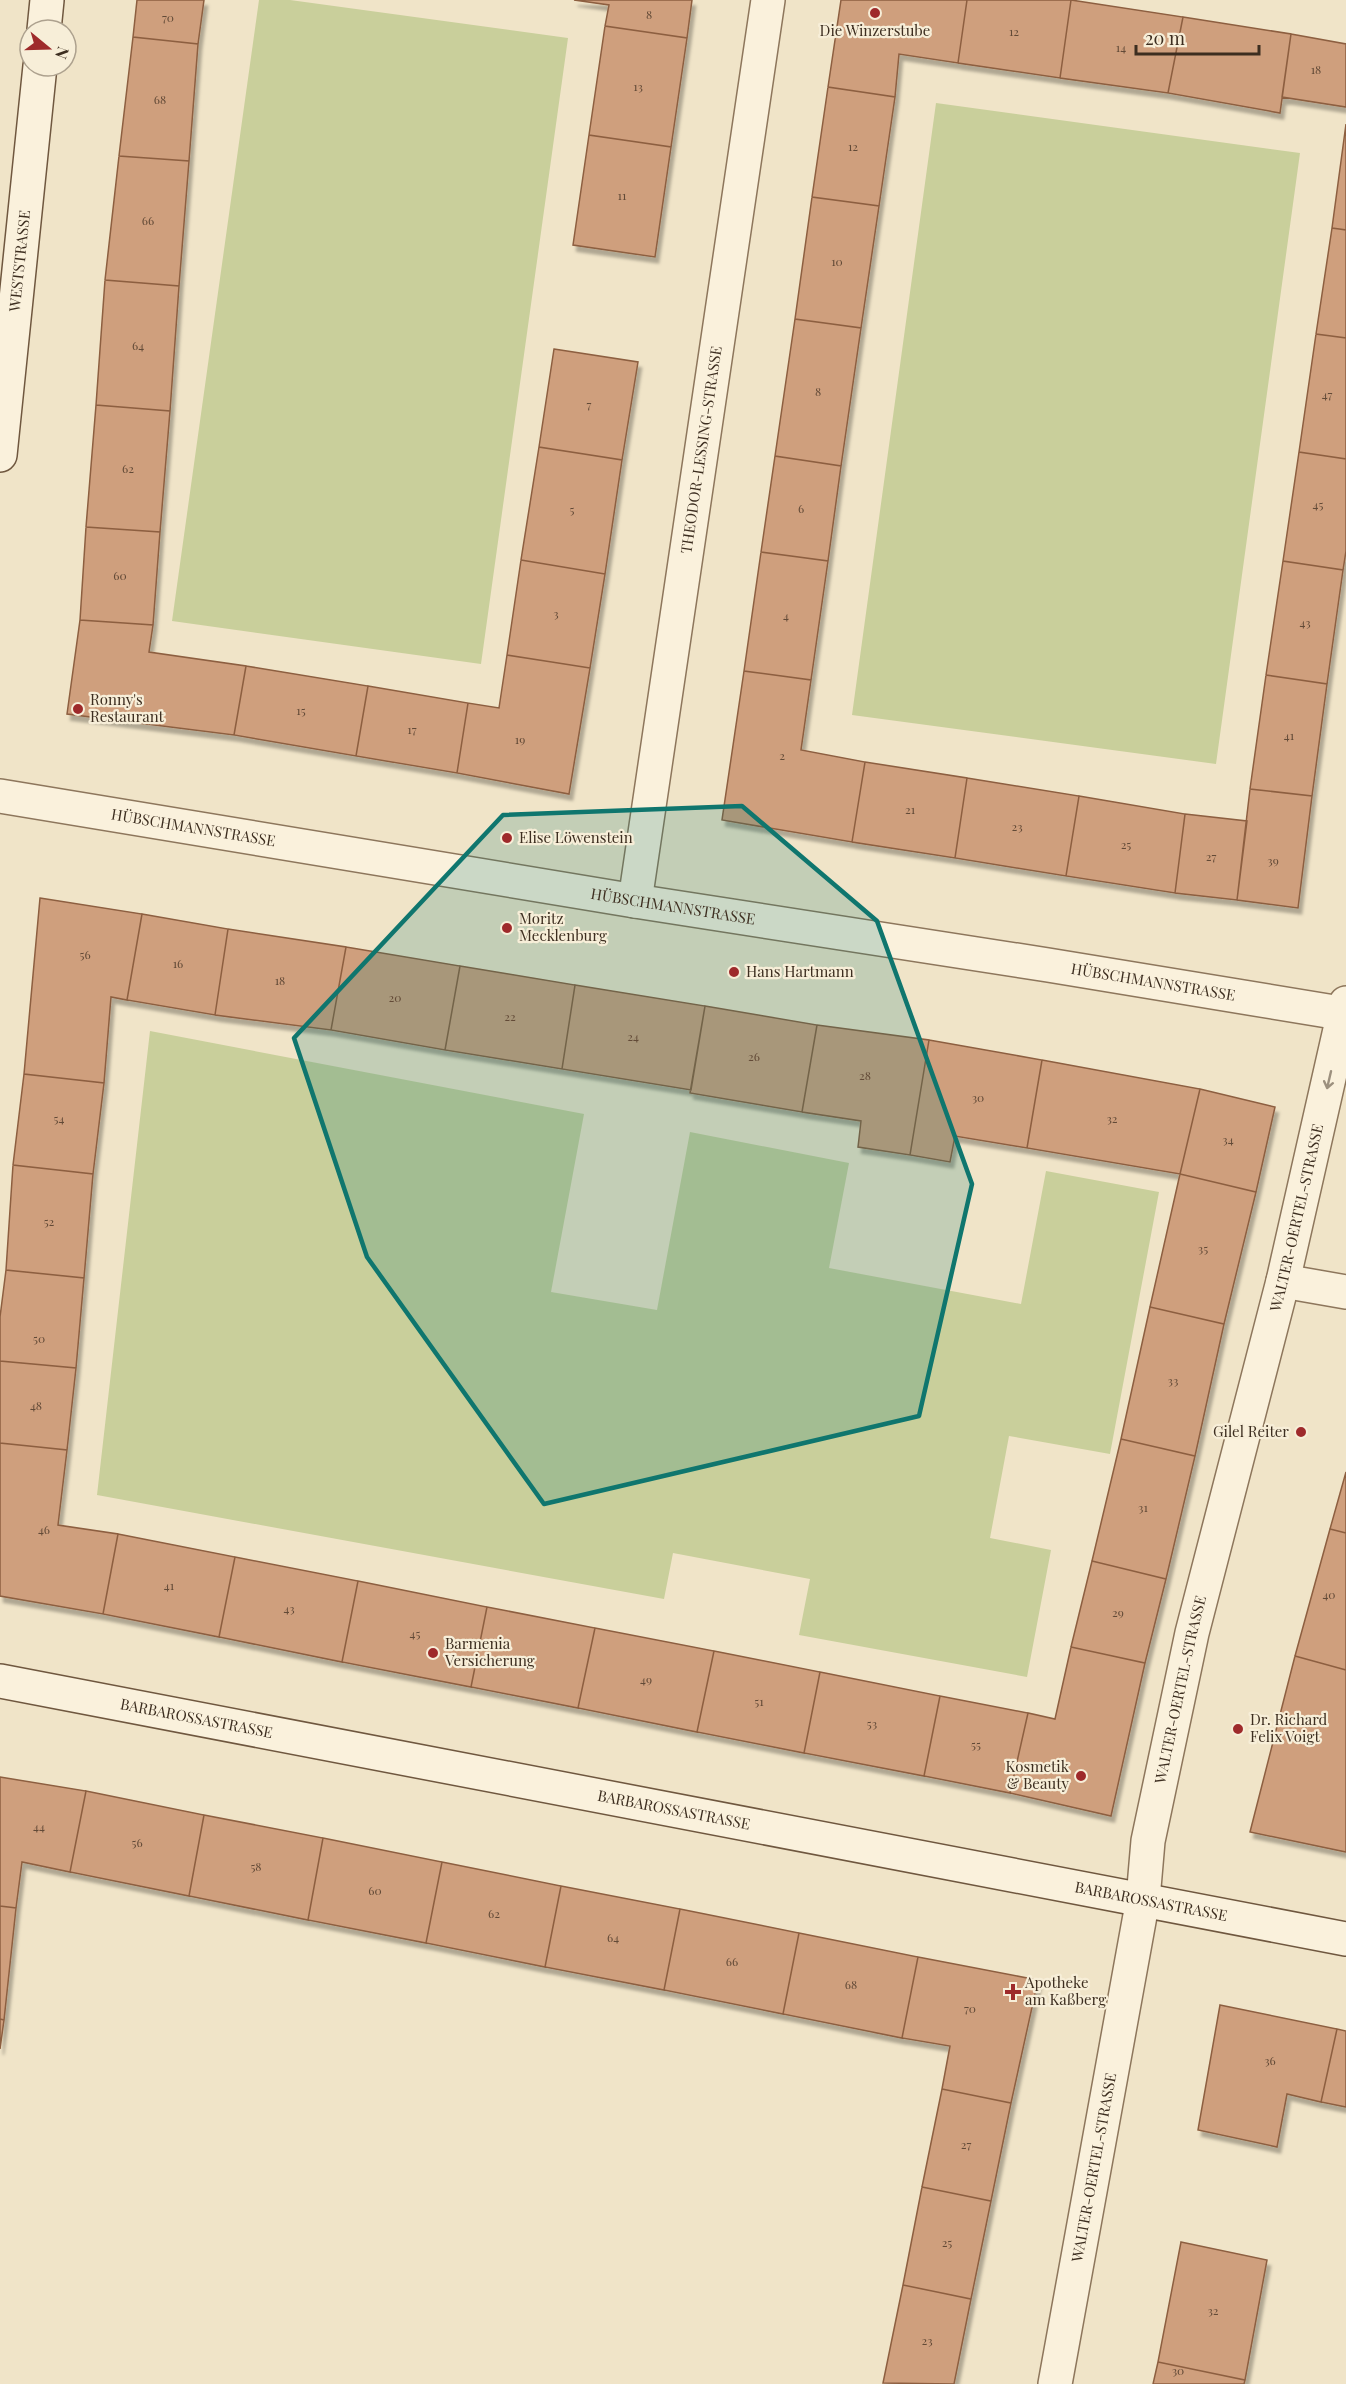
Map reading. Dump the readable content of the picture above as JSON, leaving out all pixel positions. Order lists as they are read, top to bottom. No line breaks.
{"streets":{"street":["WESTSTRASSE","THEODOR-LESSING-STRASSE","HÜBSCHMANNSTRASSE","WALTER-OERTEL-STRASSE","BARBAROSSASTRASSE"]},"crossings":[["THEODOR-LESSING-STRASSE","HÜBSCHMANNSTRASSE"],["HÜBSCHMANNSTRASSE","WALTER-OERTEL-STRASSE"],["WALTER-OERTEL-STRASSE","BARBAROSSASTRASSE"]],"places":{"other":["Die Winzerstube","Ronny's Restaurant","Elise Löwenstein","Moritz Mecklenburg","Hans Hartmann","Gilel Reiter","Barmenia Versicherung","Dr. Richard Felix Voigt","Kosmetik & Beauty"],"health":["Apotheke am Kaßberg"]},"house_numbers":["8","70","12","14","18","13","68","12","11","66","10","64","8","47","7","62","45","6","5","60","3","4","43","15","17","41","19","2","21","23","25","27","39","56","16","18","20","22","24","26","28","30","54","32","34","52","35","50","33","48","31","46","41","40","43","29","45","49","51","53","55","44","56","58","60","62","64","66","68","70","36","27","25","32","23","30"],"scale_bar":"20 m","north":"right"}
